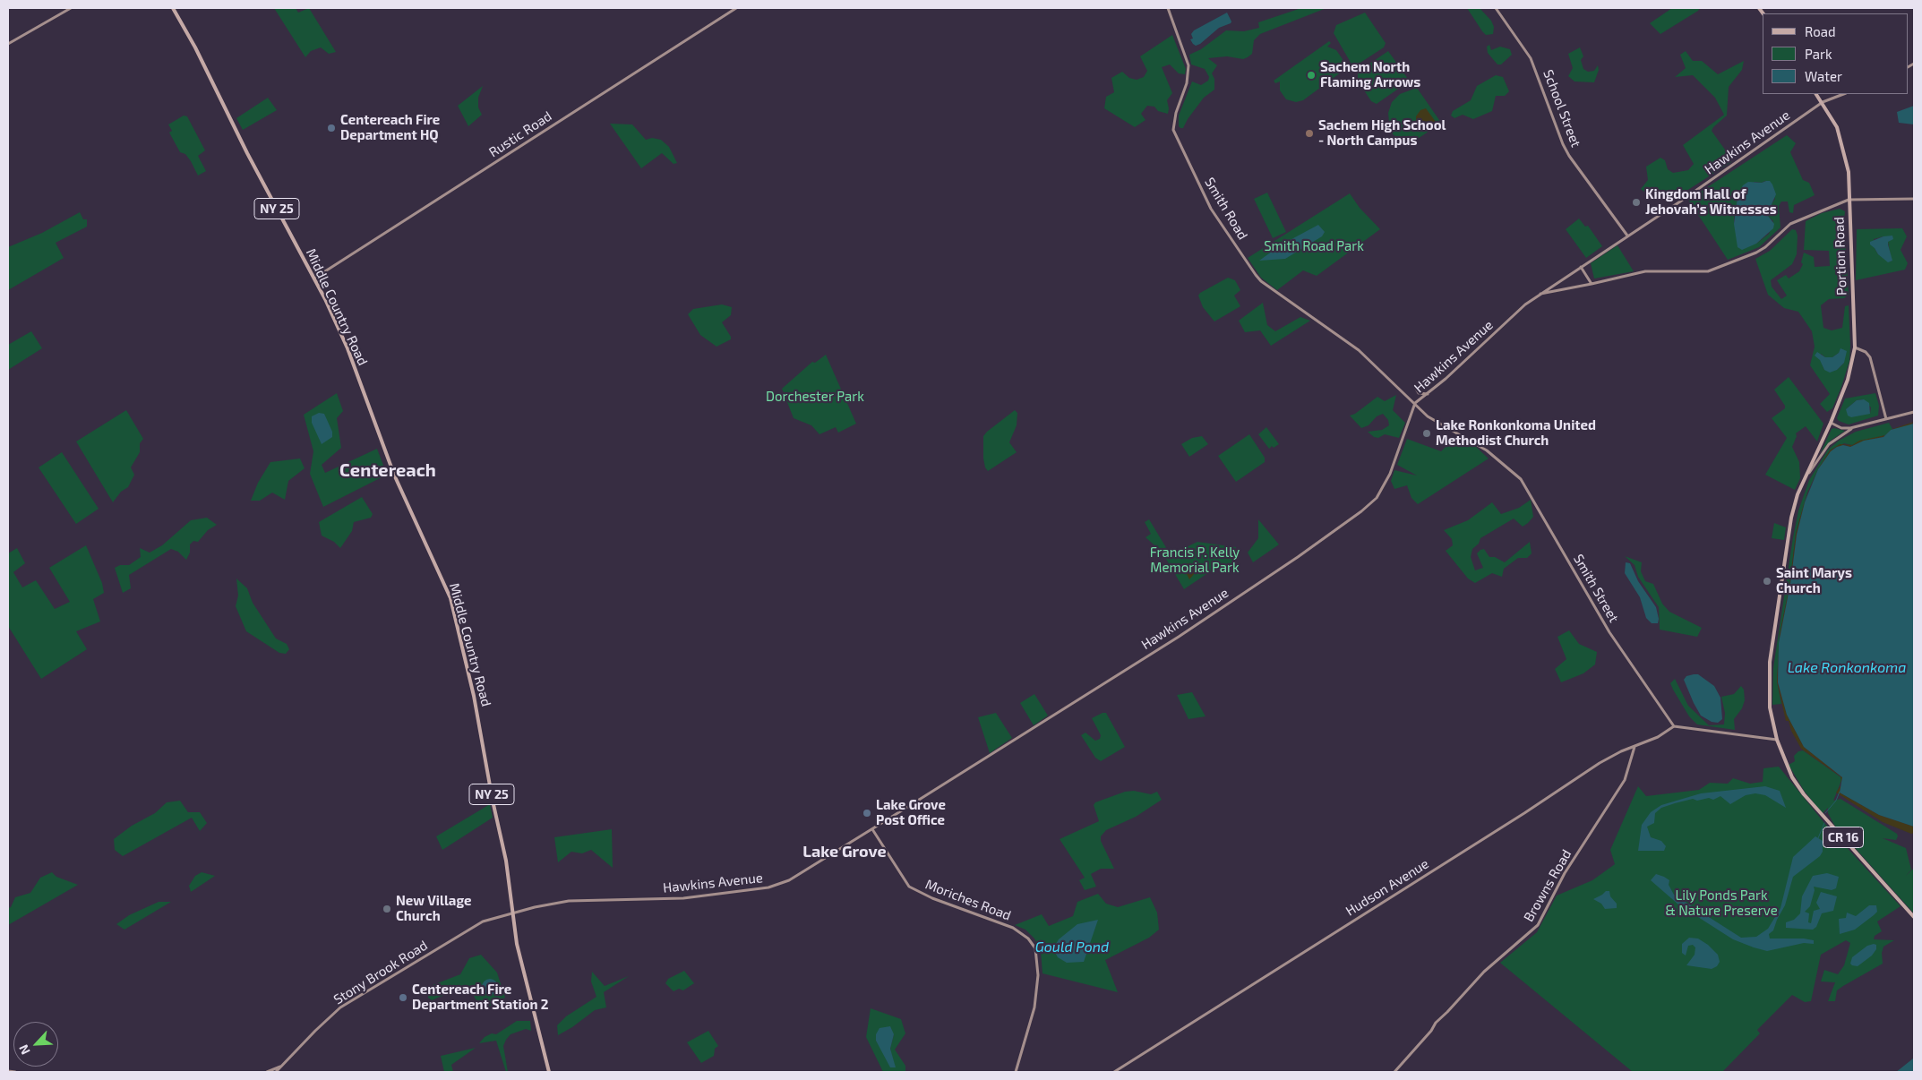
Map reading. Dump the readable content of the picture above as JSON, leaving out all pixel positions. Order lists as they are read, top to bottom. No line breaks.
{"streets":{"main road":["NY 25","Portion Road","Middle Country Road","CR 16"],"street":["School Street","Rustic Road","Hawkins Avenue","Smith Road","Smith Street","Browns Road","Hudson Avenue","Moriches Road","Stony Brook Road"]},"crossings":[["School Street","Hawkins Avenue"],["Rustic Road","Middle Country Road"],["Hawkins Avenue","Smith Road"],["Hawkins Avenue","Portion Road"],["Hawkins Avenue","Middle Country Road"],["Hawkins Avenue","Smith Street"],["Hawkins Avenue","Moriches Road"],["Hawkins Avenue","Stony Brook Road"],["Smith Road","Smith Street"],["Portion Road","CR 16"],["Middle Country Road","Stony Brook Road"],["Smith Street","Hudson Avenue"],["Browns Road","Hudson Avenue"]],"districts":["Centereach","Lake Grove"],"water":["Lake Ronkonkoma","Gould Pond"],"parks":["Smith Road Park","Dorchester Park","Francis P. Kelly Memorial Park","Lily Ponds Park & Nature Preserve"],"places":["Sachem North Flaming Arrows","Centereach Fire Department HQ","Sachem High School - North Campus","Kingdom Hall of Jehovah’s Witnesses","Lake Ronkonkoma United Methodist Church","Saint Marys Church","Lake Grove Post Office","New Village Church","Centereach Fire Department Station 2"],"legend":["Road","Park","Water"],"north":"bottom left"}
